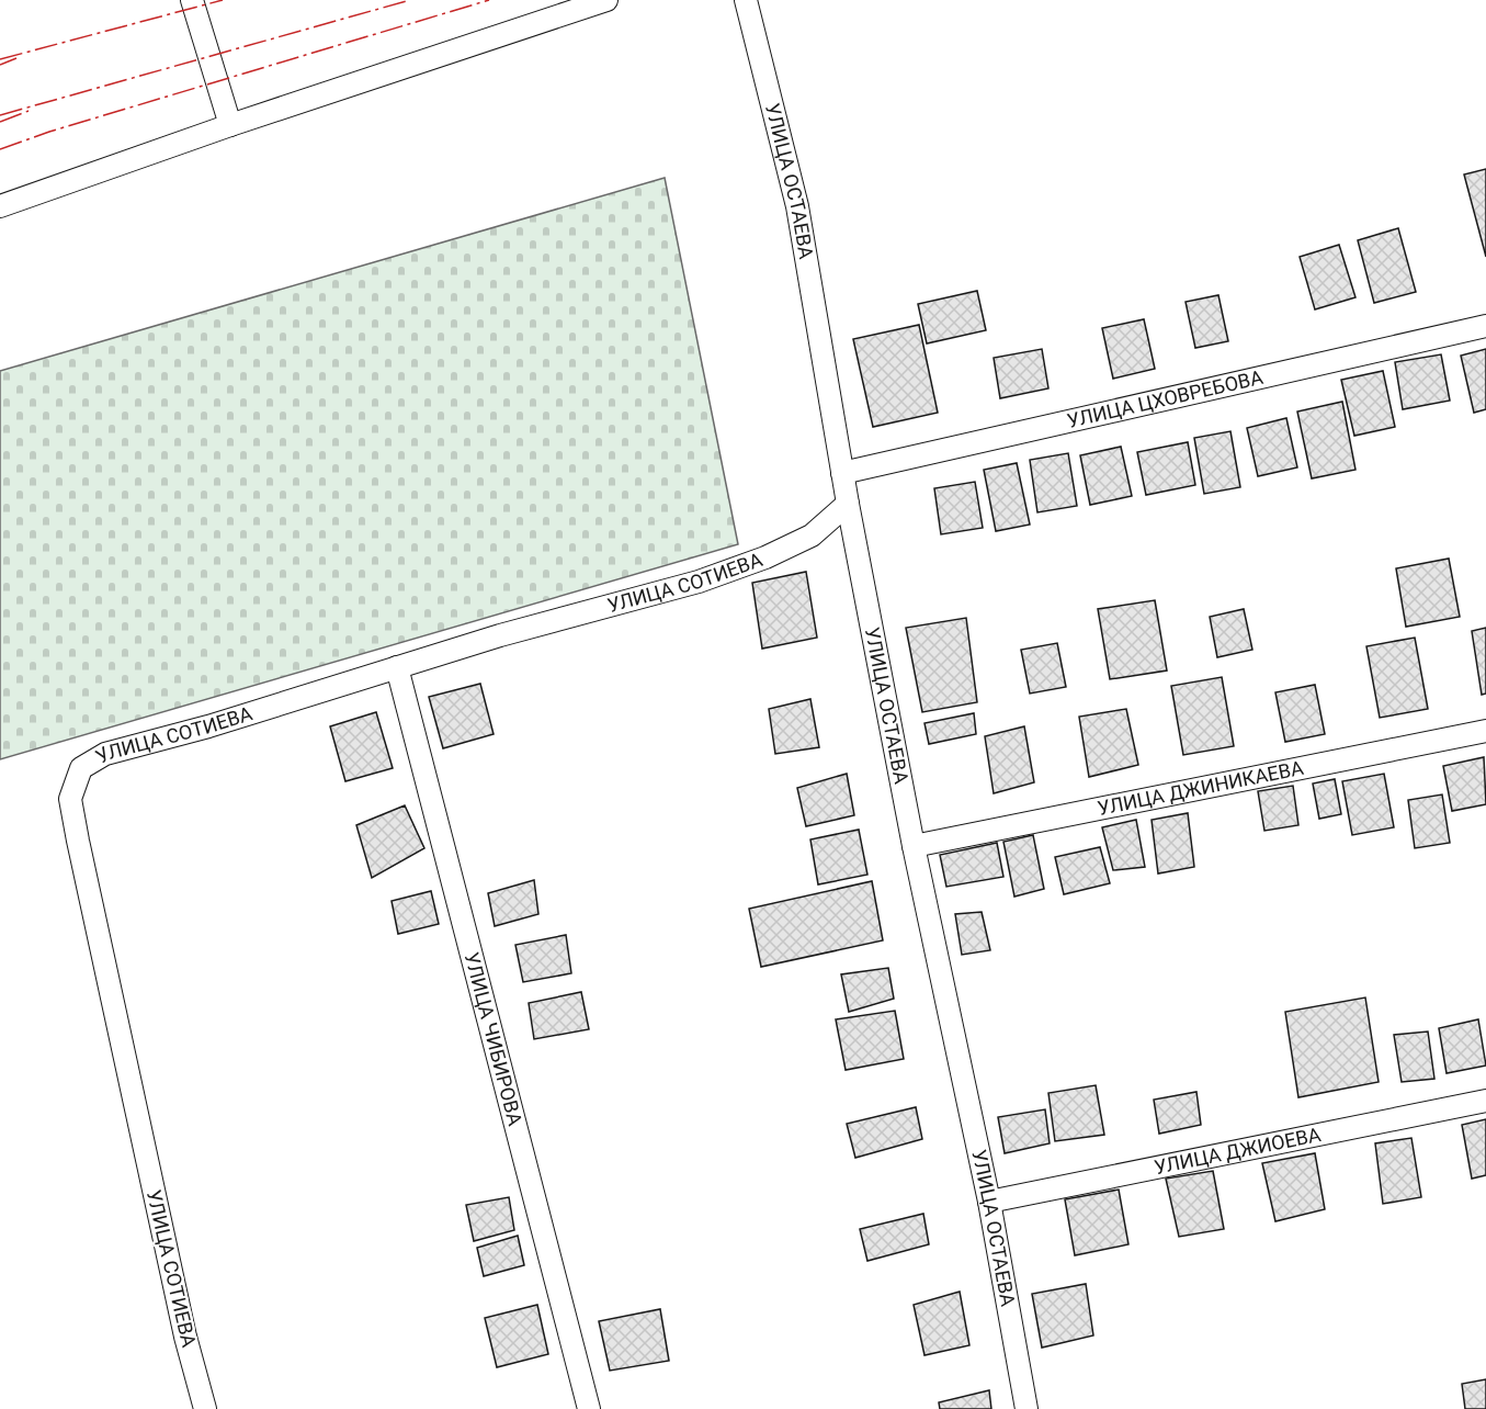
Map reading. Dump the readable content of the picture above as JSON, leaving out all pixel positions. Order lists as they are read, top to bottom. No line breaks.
{"streets":{"street":["УЛИЦА ОСТАЕВА","УЛИЦА ЦХОВРЕБОВА","УЛИЦА СОТИЕВА","УЛИЦА ДЖИНИКАЕВА","УЛИЦА ЧИБИРОВА","УЛИЦА ДЖИОЕВА"]},"crossings":[["УЛИЦА ОСТАЕВА","УЛИЦА ЦХОВРЕБОВА"],["УЛИЦА ОСТАЕВА","УЛИЦА СОТИЕВА"],["УЛИЦА ОСТАЕВА","УЛИЦА ДЖИНИКАЕВА"],["УЛИЦА ОСТАЕВА","УЛИЦА ДЖИОЕВА"],["УЛИЦА СОТИЕВА","УЛИЦА ЧИБИРОВА"]]}
